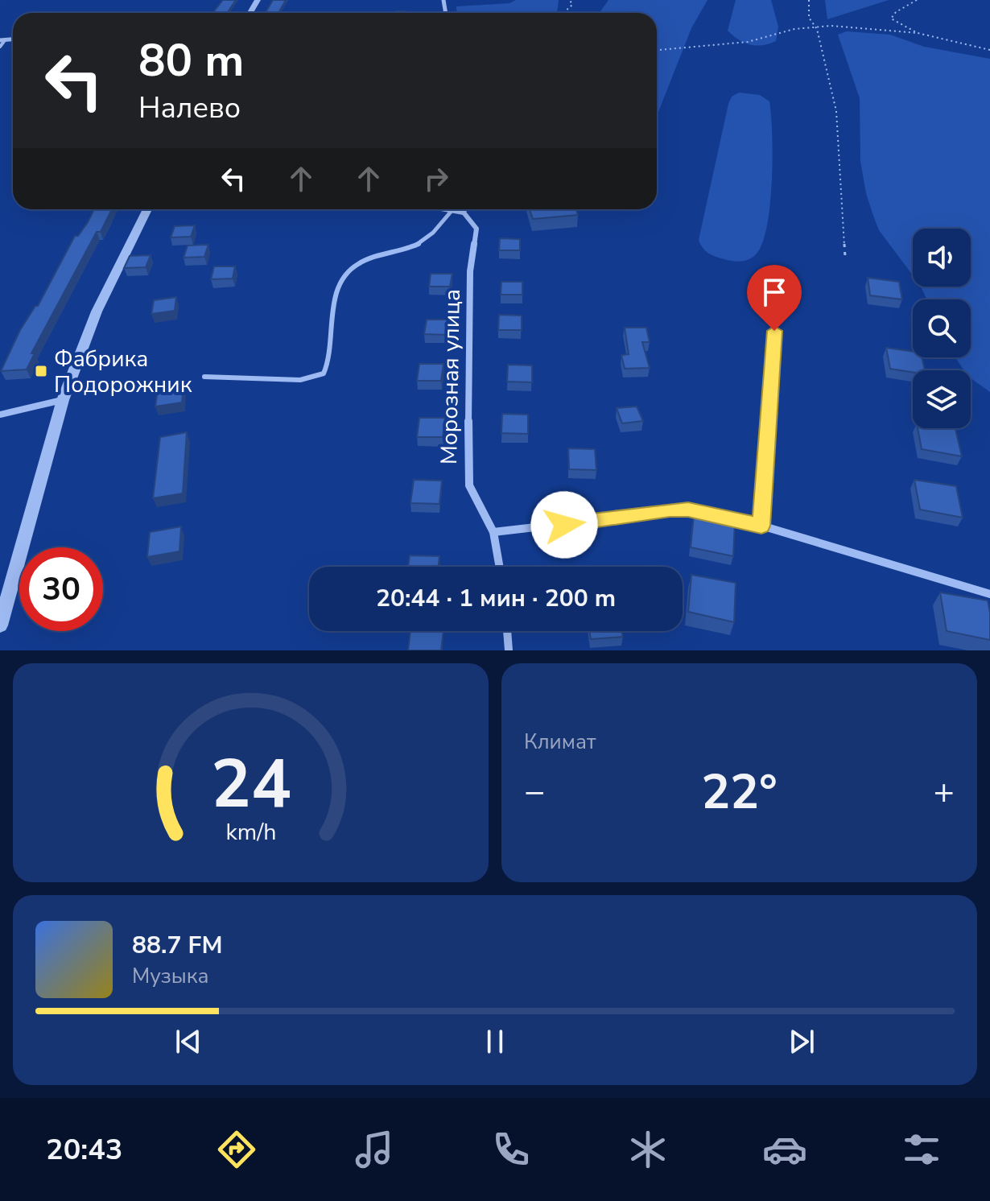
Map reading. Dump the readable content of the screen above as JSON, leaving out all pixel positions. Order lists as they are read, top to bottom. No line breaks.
{"streets":{"street":["Морозная улица"]},"places":{"transit":["Фабрика Подорожник"]},"page":{"turn":["80 m","Налево"],"limit":"30","trip":"20:44 · 1 мин · 200 m","tile":"Климат","heat":["−","22°","+"],"song":["88.7 FM","Музыка"],"tabs":"20:43","gauge":["24","km/h"]}}
